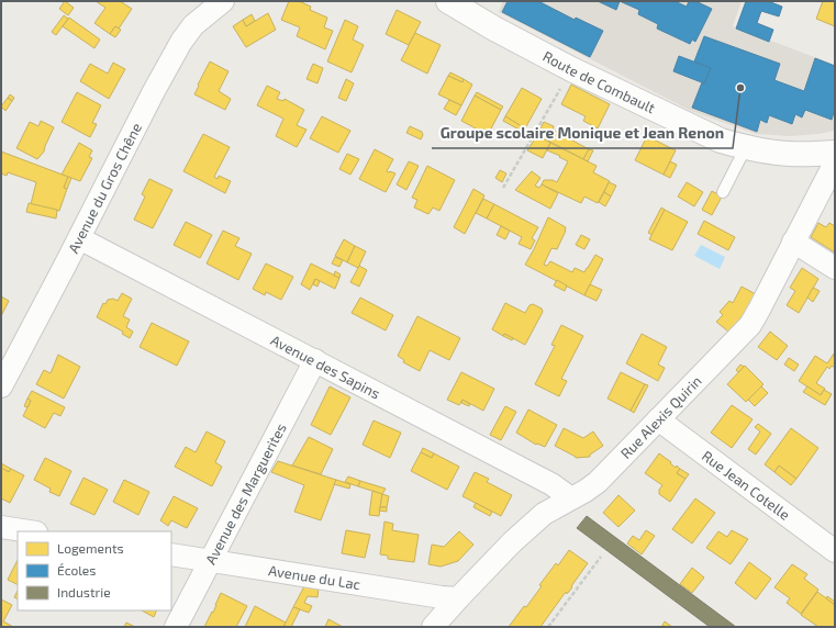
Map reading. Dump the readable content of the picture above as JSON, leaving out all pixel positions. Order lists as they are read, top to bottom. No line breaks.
{"streets":{"street":["Route de Combault","Avenue du Gros Chêne","Avenue des Sapins","Rue Alexis Quirin","Rue Jean Cotelle","Avenue des Marguerites","Avenue du Lac"]},"crossings":[["Avenue du Gros Chêne","Avenue des Sapins"],["Avenue des Sapins","Rue Alexis Quirin"],["Avenue des Sapins","Avenue des Marguerites"],["Rue Alexis Quirin","Rue Jean Cotelle"],["Rue Alexis Quirin","Avenue du Lac"],["Avenue des Marguerites","Avenue du Lac"]],"places":["Groupe scolaire Monique et Jean Renon"],"legend":["Logements","Écoles","Industrie"]}
